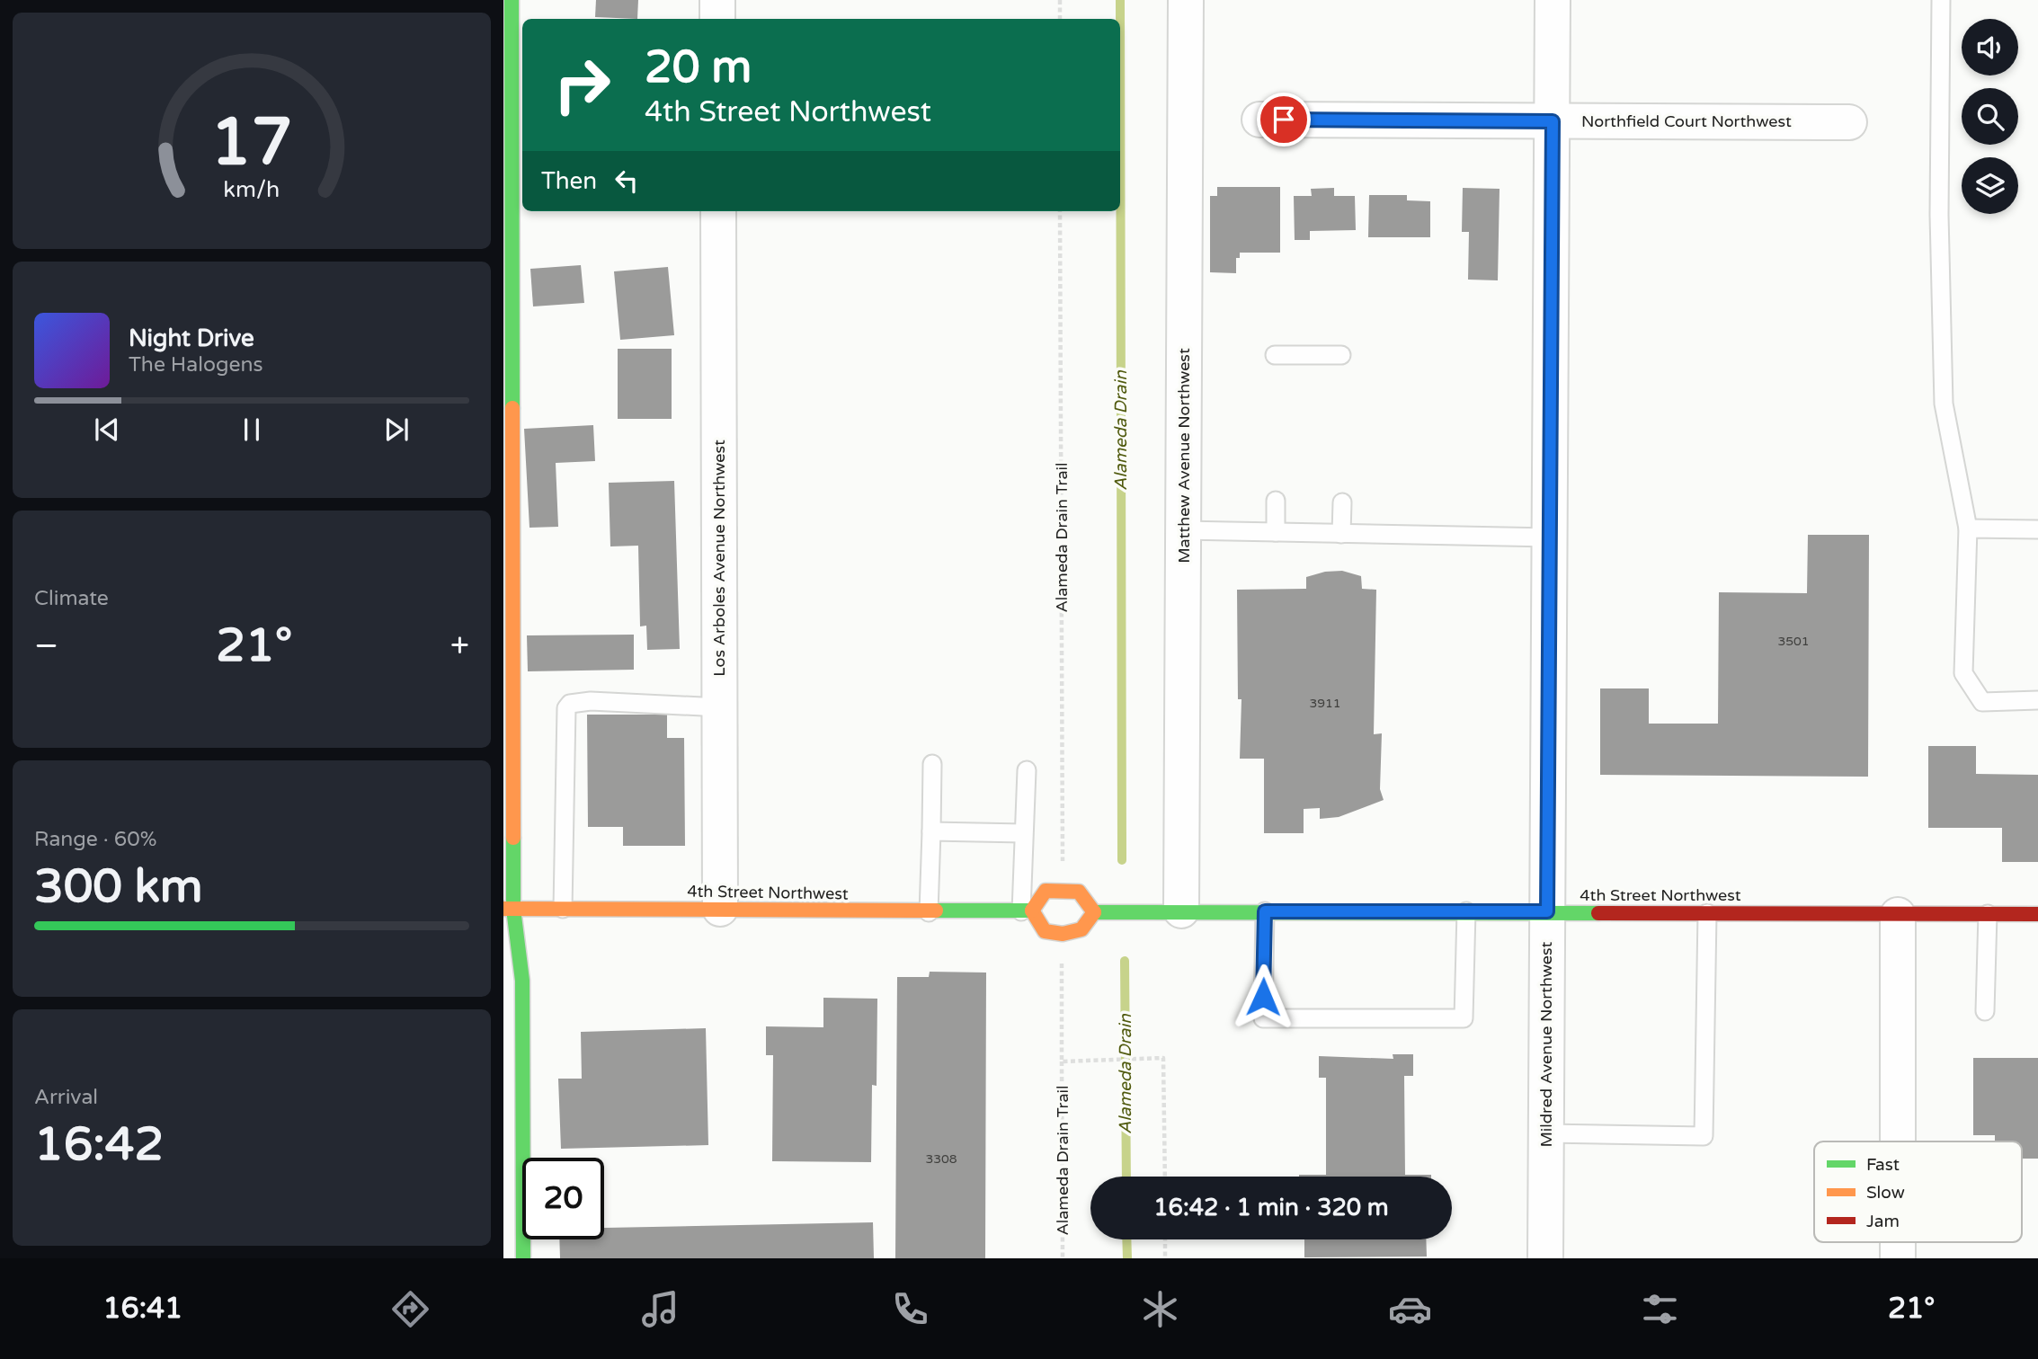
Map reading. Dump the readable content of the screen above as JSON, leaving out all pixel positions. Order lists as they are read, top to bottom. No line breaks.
{"streets":{"main road":["4th Street Northwest"],"street":["Northfield Court Northwest","Matthew Avenue Northwest","Los Arboles Avenue Northwest","Mildred Avenue Northwest"],"path":["Alameda Drain Trail"]},"crossings":[["Northfield Court Northwest","Mildred Avenue Northwest"],["Matthew Avenue Northwest","4th Street Northwest"],["Los Arboles Avenue Northwest","4th Street Northwest"],["4th Street Northwest","Mildred Avenue Northwest"]],"water":["Alameda Drain"],"house_numbers":["3501","3911","3308"],"legend":["Fast","Slow","Jam"],"page":{"turn":["20 m","4th Street Northwest"],"then":"Then","song":["Night Drive","The Halogens"],"tile":["Climate",["Range · 60%","300 km"],["Arrival","16:42"]],"heat":["−","21°","+"],"limit":"20","trip":"16:42 · 1 min · 320 m","tabs":["16:41","21°"],"gauge":["17","km/h"]}}
